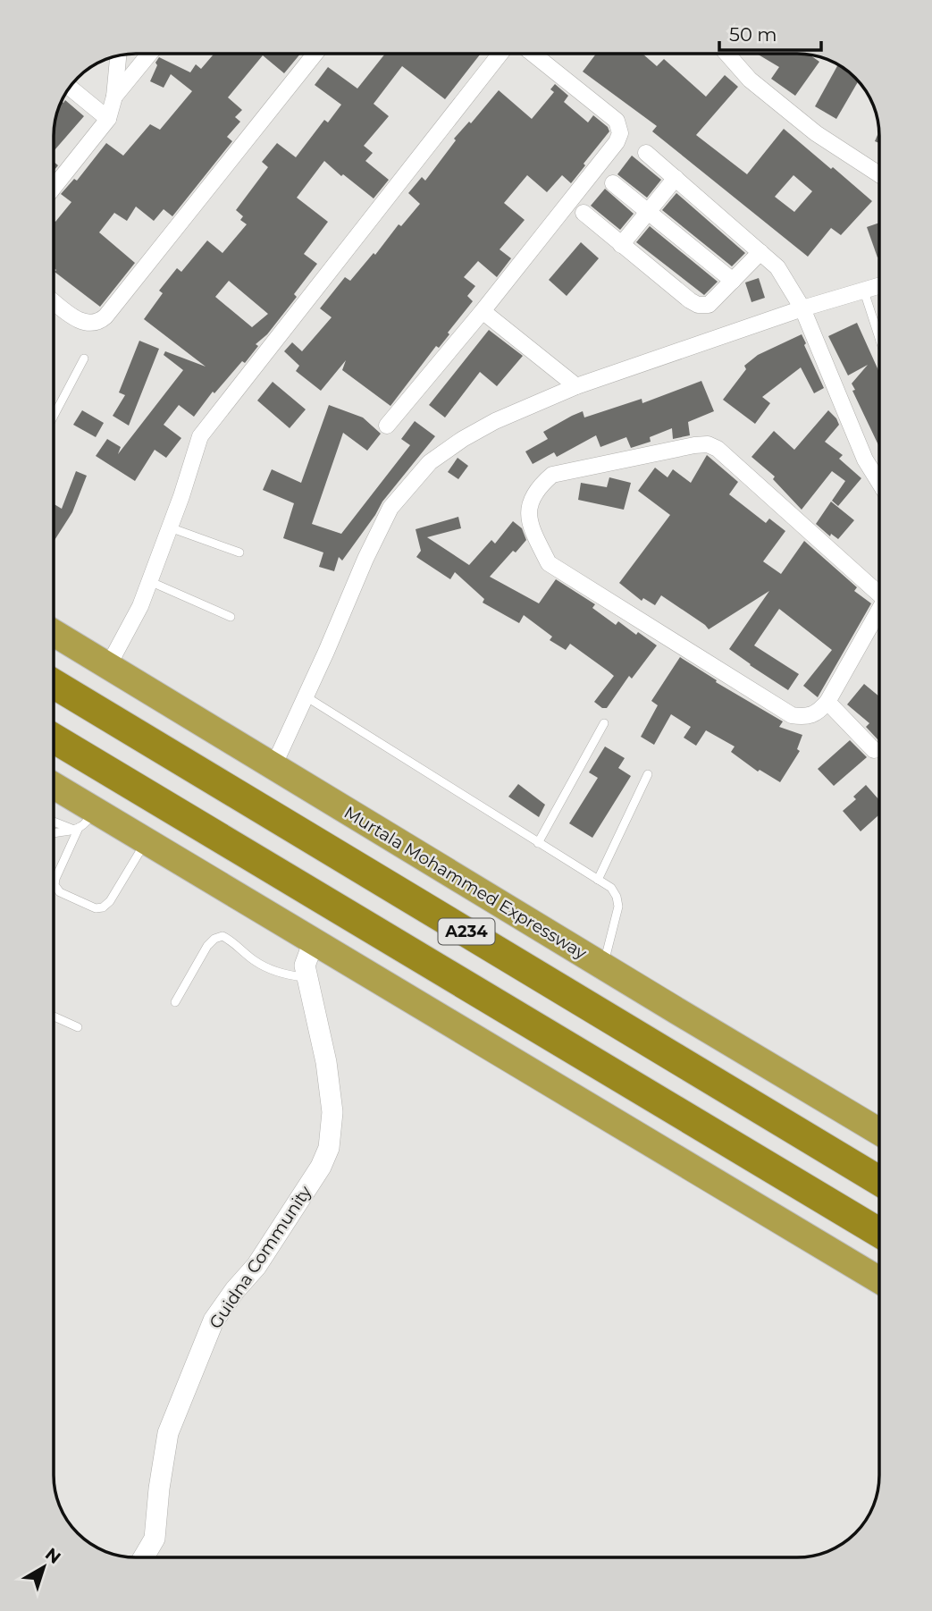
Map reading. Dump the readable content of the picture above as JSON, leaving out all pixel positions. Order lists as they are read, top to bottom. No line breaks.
{"streets":{"highway":["Murtala Mohammed Expressway","A234"],"street":["Guidna Community"]},"scale_bar":"50 m","north":"top right"}
